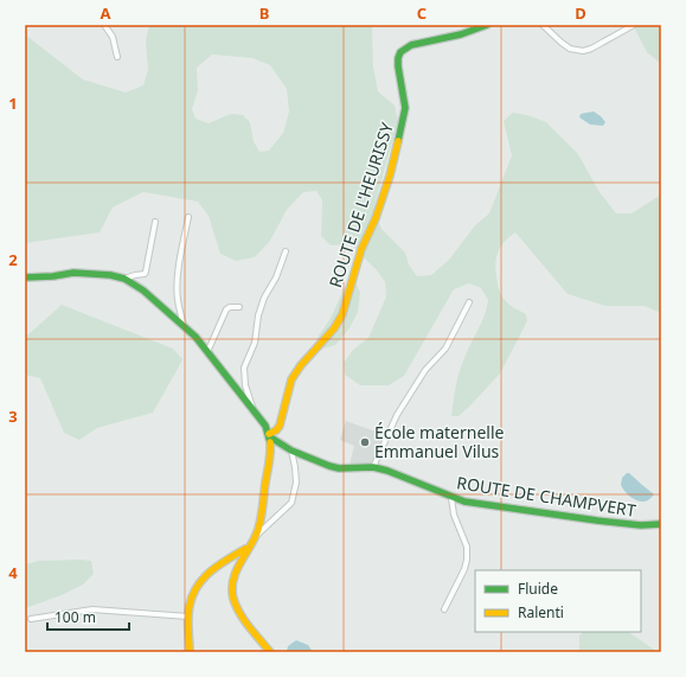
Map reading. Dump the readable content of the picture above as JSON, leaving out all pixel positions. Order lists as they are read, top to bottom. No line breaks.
{"streets":{"street":["ROUTE DE L'HEURISSY","ROUTE DE CHAMPVERT"]},"crossings":[["ROUTE DE L'HEURISSY","ROUTE DE CHAMPVERT"]],"places":["École maternelle Emmanuel Vilus"],"legend":["Fluide","Ralenti"],"scale_bar":"100 m","grid":{"columns":["A","B","C","D"],"rows":["1","2","3","4"]}}
